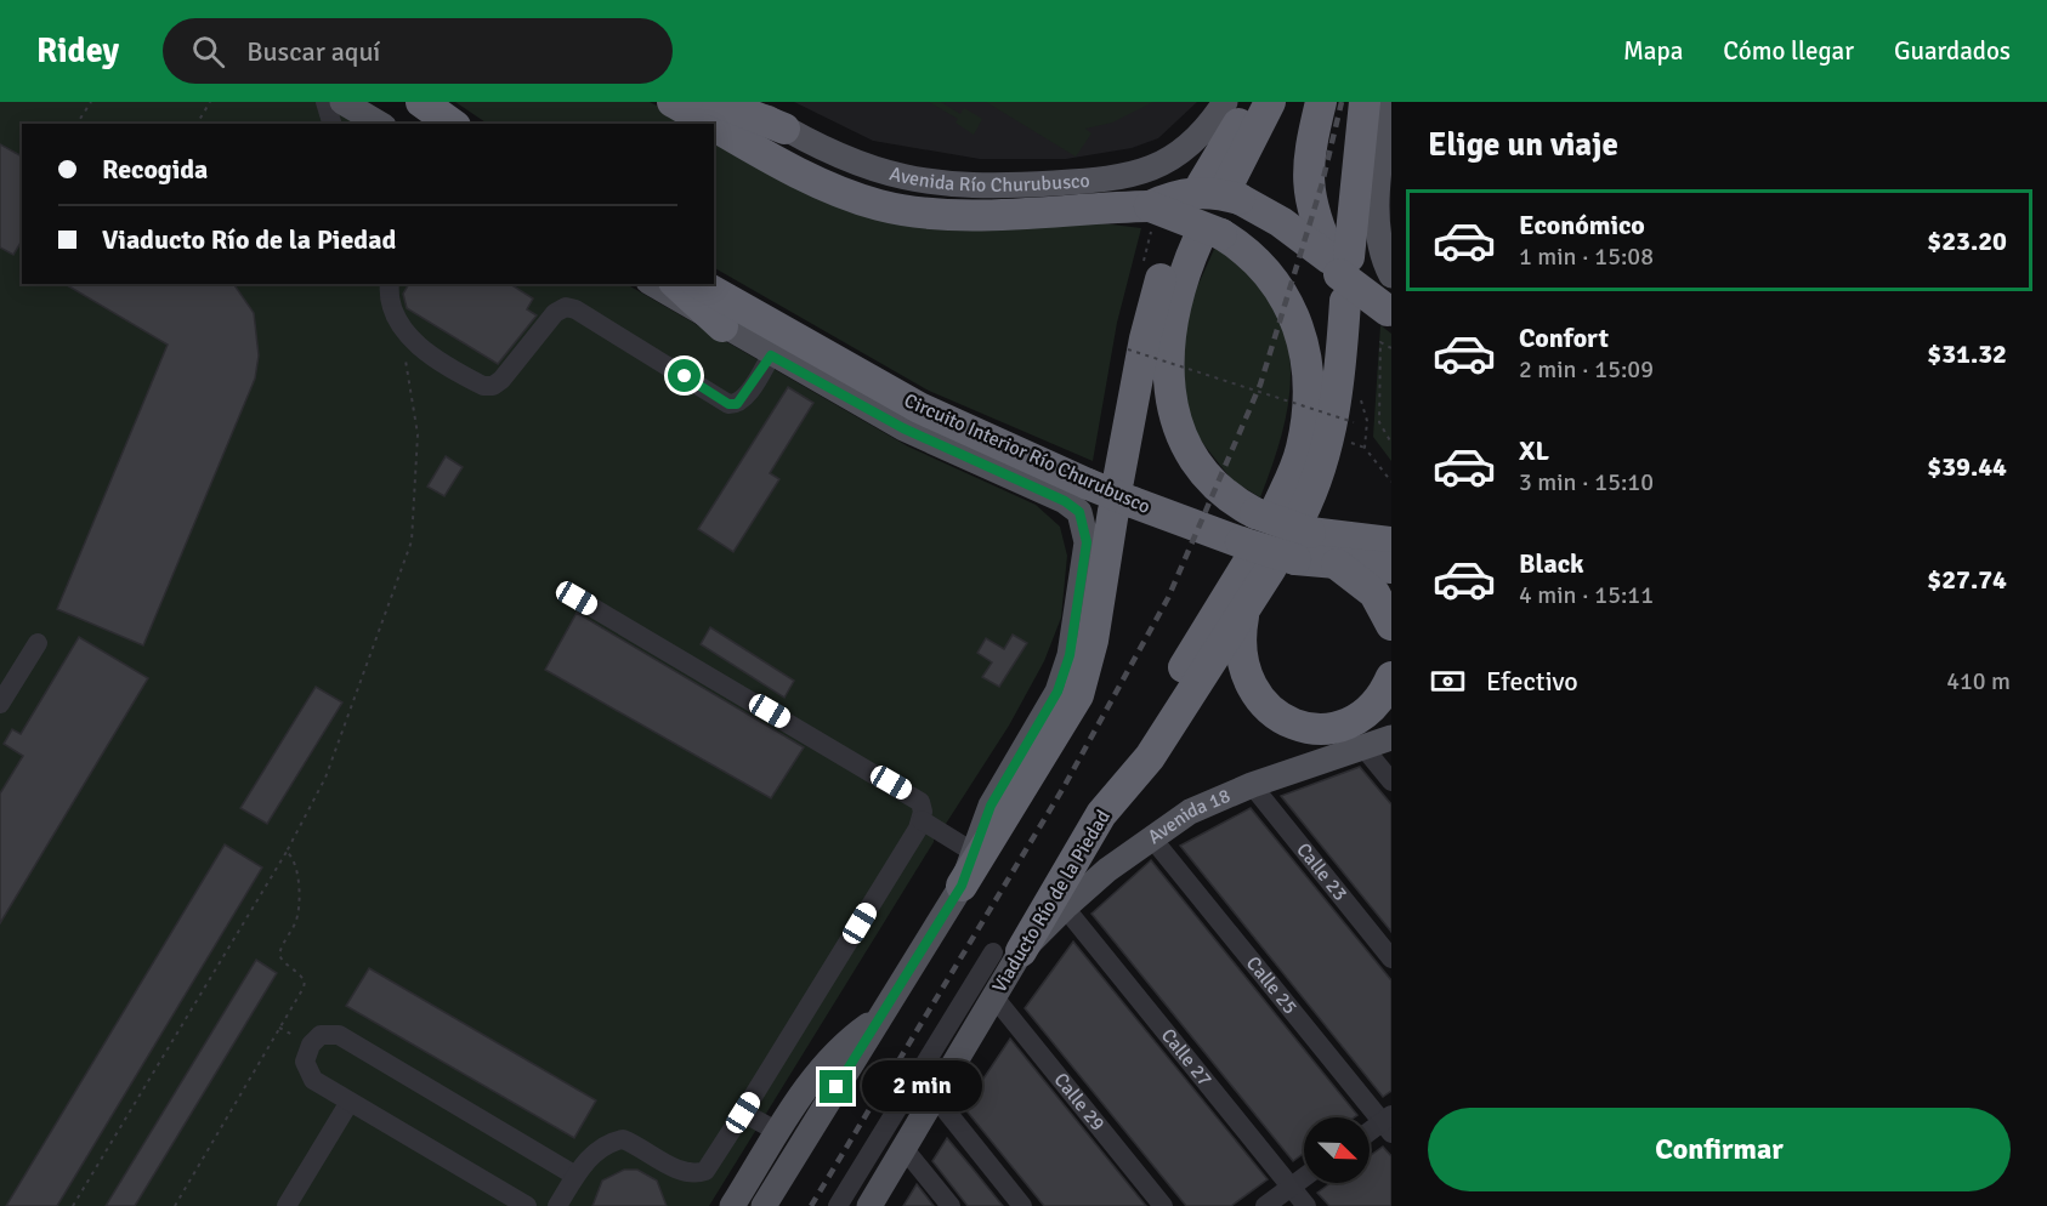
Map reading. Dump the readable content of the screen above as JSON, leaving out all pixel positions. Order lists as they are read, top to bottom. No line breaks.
{"streets":{"highway":["Circuito Interior Río Churubusco","Viaducto Río de la Piedad"],"main road":["Avenida Río Churubusco","Avenida 18"],"street":["Calle 23","Calle 25","Calle 27","Calle 29"]},"crossings":[["Circuito Interior Río Churubusco","Viaducto Río de la Piedad"],["Avenida 18","Calle 23"],["Avenida 18","Viaducto Río de la Piedad"],["Avenida 18","Calle 25"],["Avenida 18","Calle 27"],["Viaducto Río de la Piedad","Calle 29"]],"north":"bottom right","page":{"header":"Ridey","search":"Buscar aquí","nav":["Mapa","Cómo llegar","Guardados"],"heading":"Elige un viaje","banner":["Recogida","Viaducto Río de la Piedad"],"list":[{"name":"Económico","note":"1 min · 15:08","value":"$23.20"},{"name":"Confort","note":"2 min · 15:09","value":"$31.32"},{"name":"XL","note":"3 min · 15:10","value":"$39.44"},{"name":"Black","note":"4 min · 15:11","value":"$27.74"}],"pay":["Efectivo","410 m"],"bubble":"2 min","buttons":"Confirmar"}}
